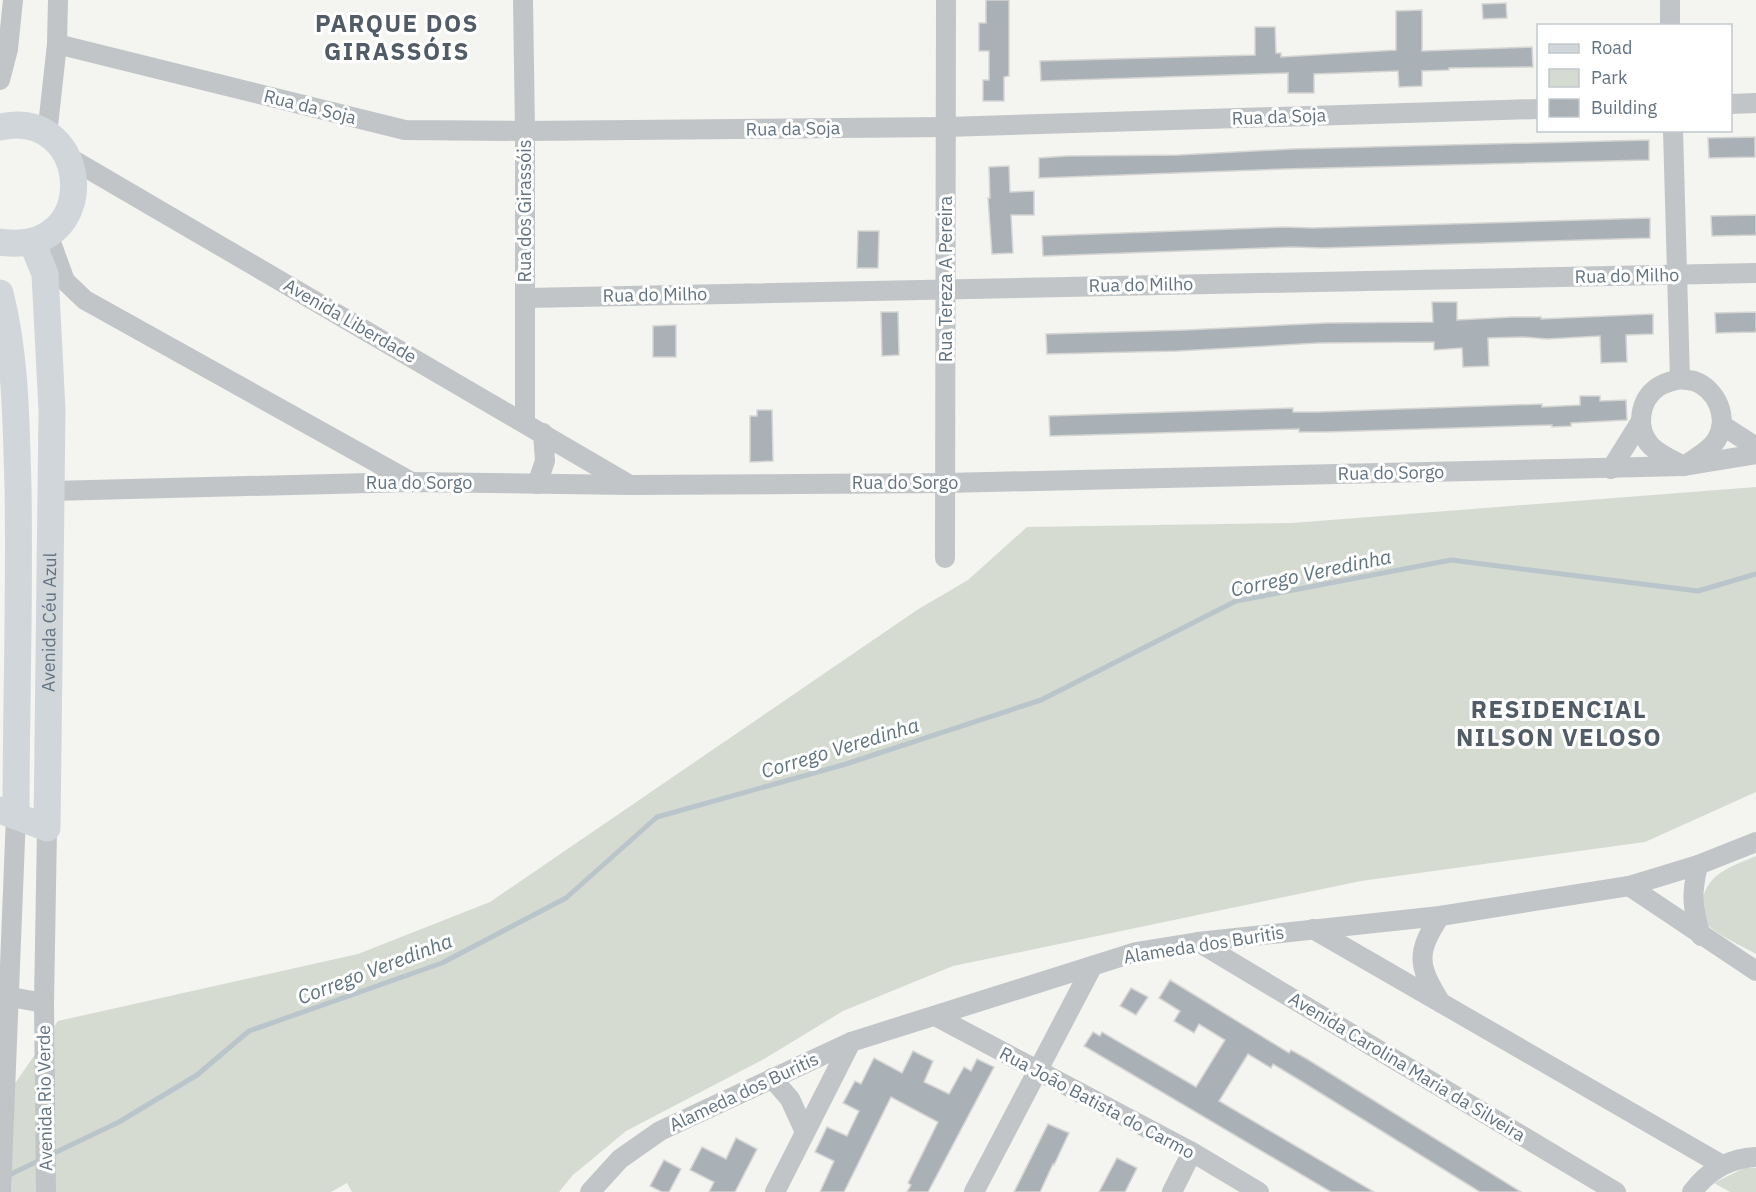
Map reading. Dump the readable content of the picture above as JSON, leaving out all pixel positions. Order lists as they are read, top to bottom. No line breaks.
{"streets":{"street":["Rua da Soja","Rua dos Girassóis","Rua do Milho","Rua Tereza A Pereira","Avenida Liberdade","Rua do Sorgo","Avenida Céu Azul","Alameda dos Buritis","Avenida Carolina Maria da Silveira","Avenida Rio Verde","Rua João Batista do Carmo"]},"crossings":[["Rua da Soja","Rua dos Girassóis"],["Rua da Soja","Rua Tereza A Pereira"],["Rua dos Girassóis","Rua do Milho"],["Rua dos Girassóis","Avenida Liberdade"],["Rua do Milho","Rua Tereza A Pereira"],["Rua Tereza A Pereira","Rua do Sorgo"],["Avenida Liberdade","Rua do Sorgo"],["Rua do Sorgo","Avenida Céu Azul"],["Avenida Céu Azul","Avenida Rio Verde"],["Alameda dos Buritis","Avenida Carolina Maria da Silveira"],["Alameda dos Buritis","Rua João Batista do Carmo"]],"districts":["PARQUE DOS GIRASSÓIS","RESIDENCIAL NILSON VELOSO"],"water":["Corrego Veredinha"],"legend":["Road","Park","Building"]}
